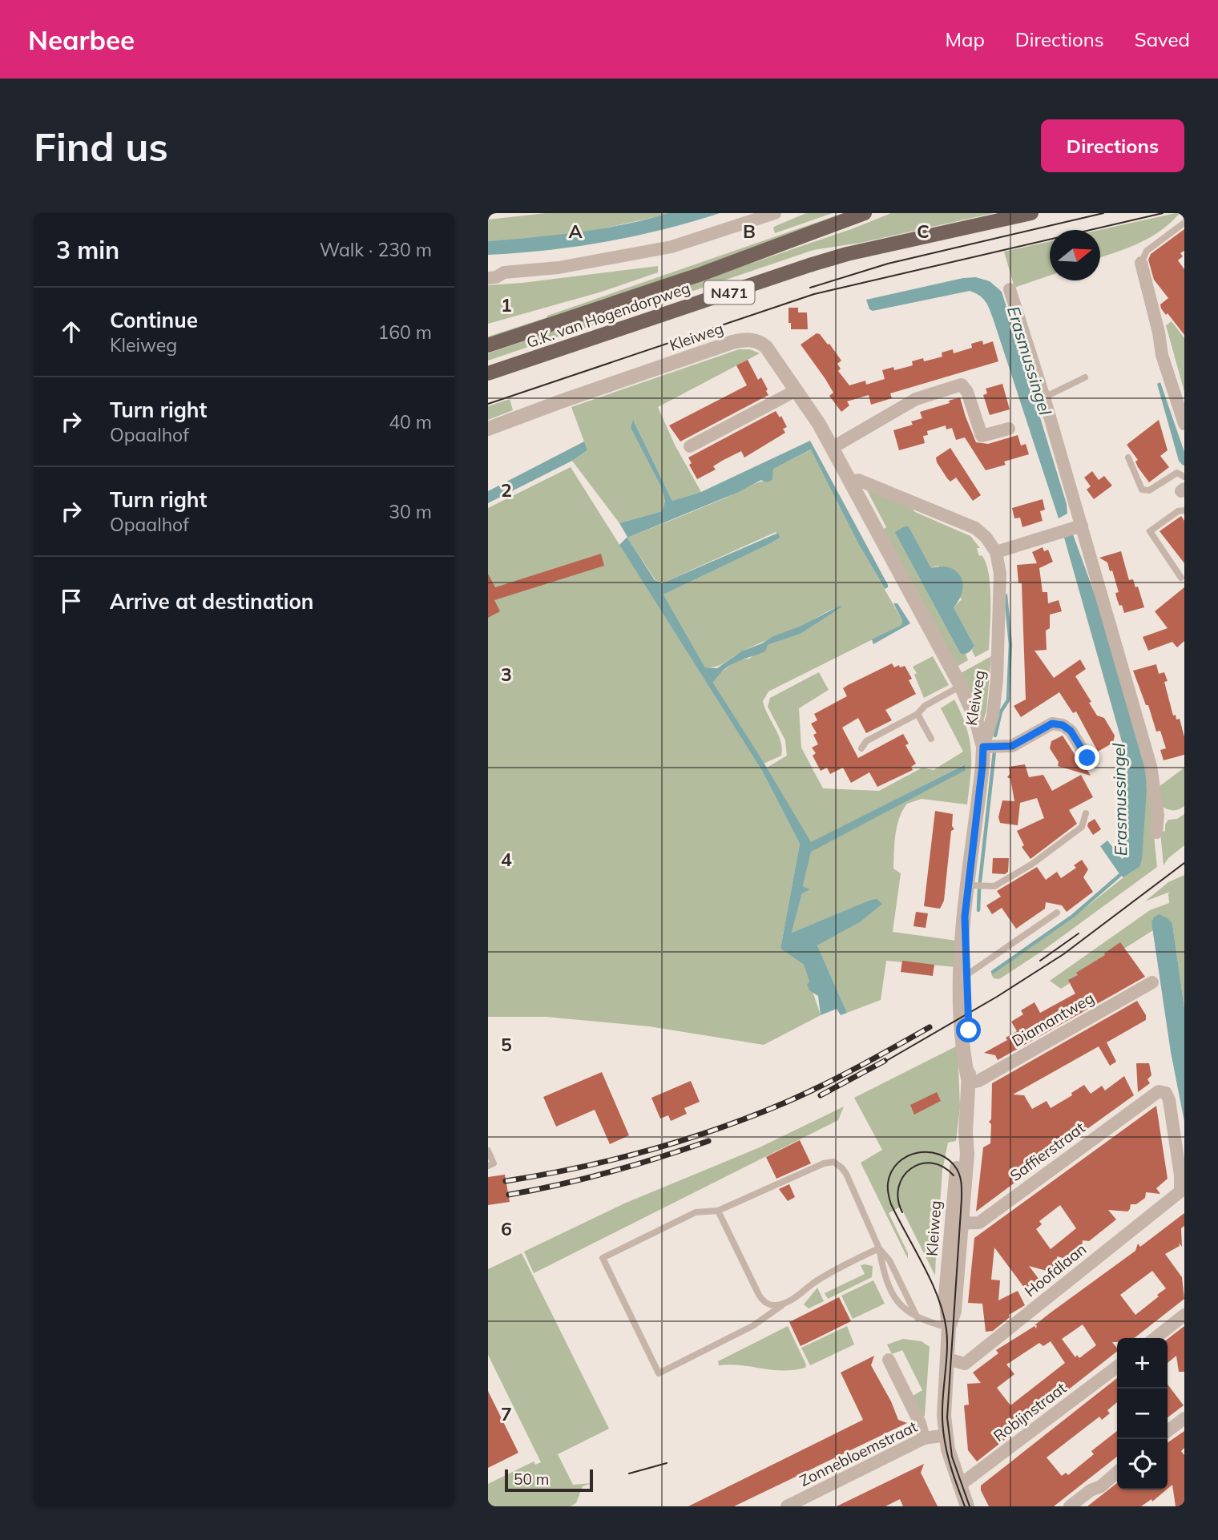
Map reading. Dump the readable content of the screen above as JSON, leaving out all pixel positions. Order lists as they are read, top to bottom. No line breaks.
{"streets":{"main road":["N471","G.K. van Hogendorpweg"],"street":["Kleiweg","Diamantweg","Saffierstraat","Hoofdlaan","Robijnstraat","Zonnebloemstraat"]},"crossings":[["Kleiweg","Diamantweg"],["Kleiweg","Saffierstraat"],["Kleiweg","Hoofdlaan"],["Kleiweg","Robijnstraat"],["Kleiweg","Zonnebloemstraat"],["Saffierstraat","Hoofdlaan"]],"water":["Erasmussingel"],"scale_bar":"50 m","north":"right","page":{"header":"Nearbee","nav":["Map","Directions","Saved"],"buttons":"Directions","title":"Find us","heading":["3 min","Walk · 230 m"],"list":[["Continue","Kleiweg","160 m"],["Turn right","Opaalhof","40 m"],["Turn right","Opaalhof","30 m"],"Arrive at destination"],"map_buttons":["+","−"],"scale":"50 m"},"grid":{"columns":["A","B","C"],"rows":["1","2","3","4","5","6","7"]}}
